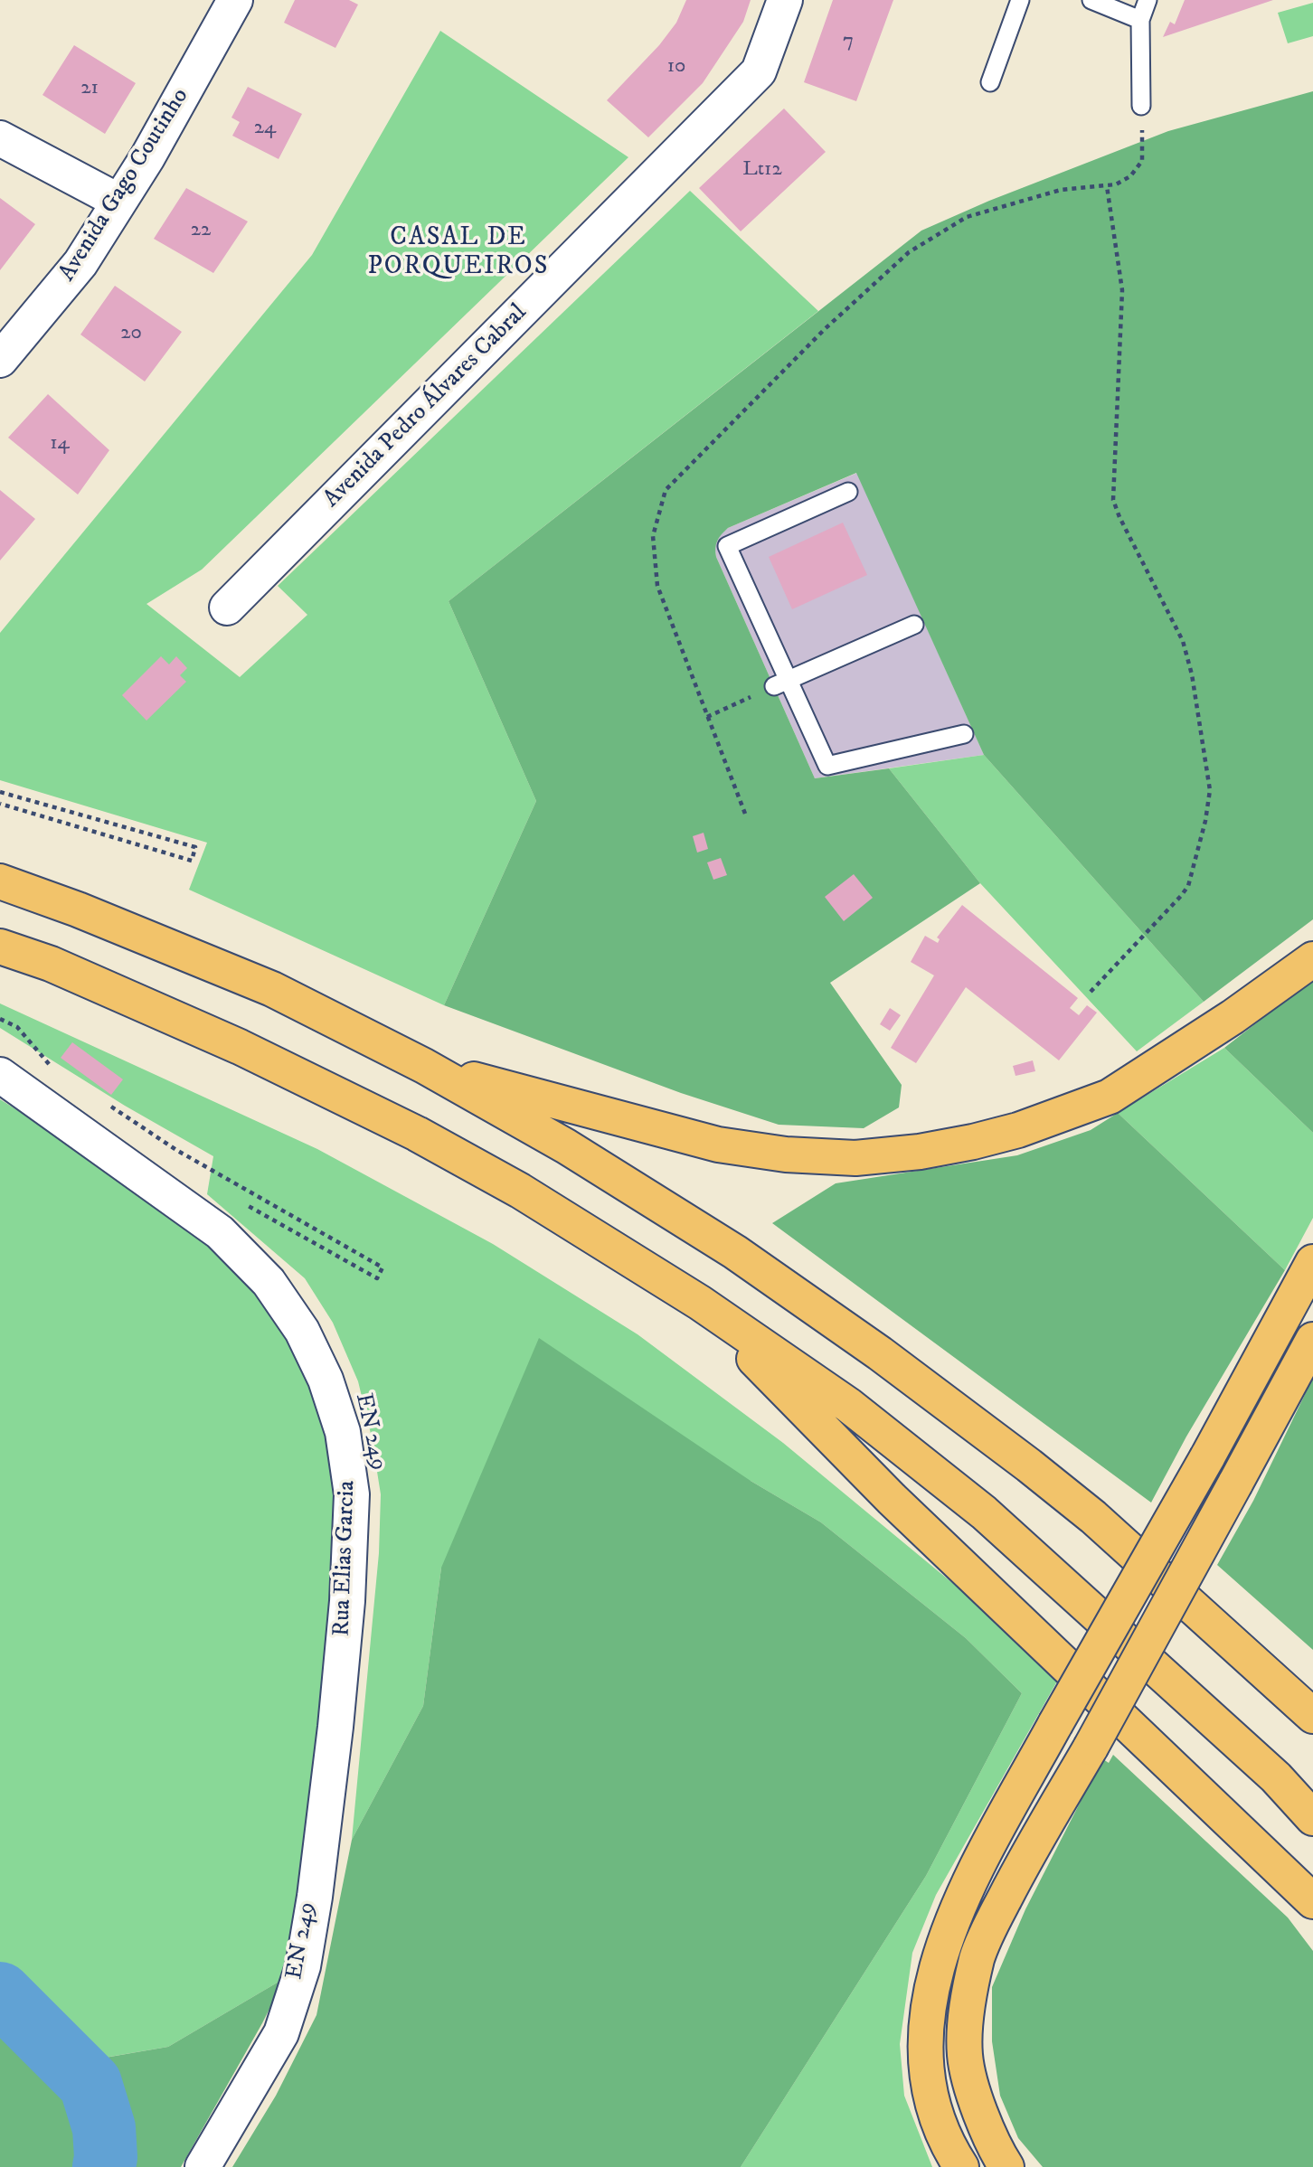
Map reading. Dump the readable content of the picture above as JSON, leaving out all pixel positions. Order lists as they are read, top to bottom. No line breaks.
{"streets":{"street":["Avenida Gago Coutinho","Avenida Pedro Álvares Cabral","EN 249","Rua Elias Garcia"]},"districts":["CASAL DE PORQUEIROS"],"house_numbers":["7","10","21","24","Lt12","22","20","14"]}
